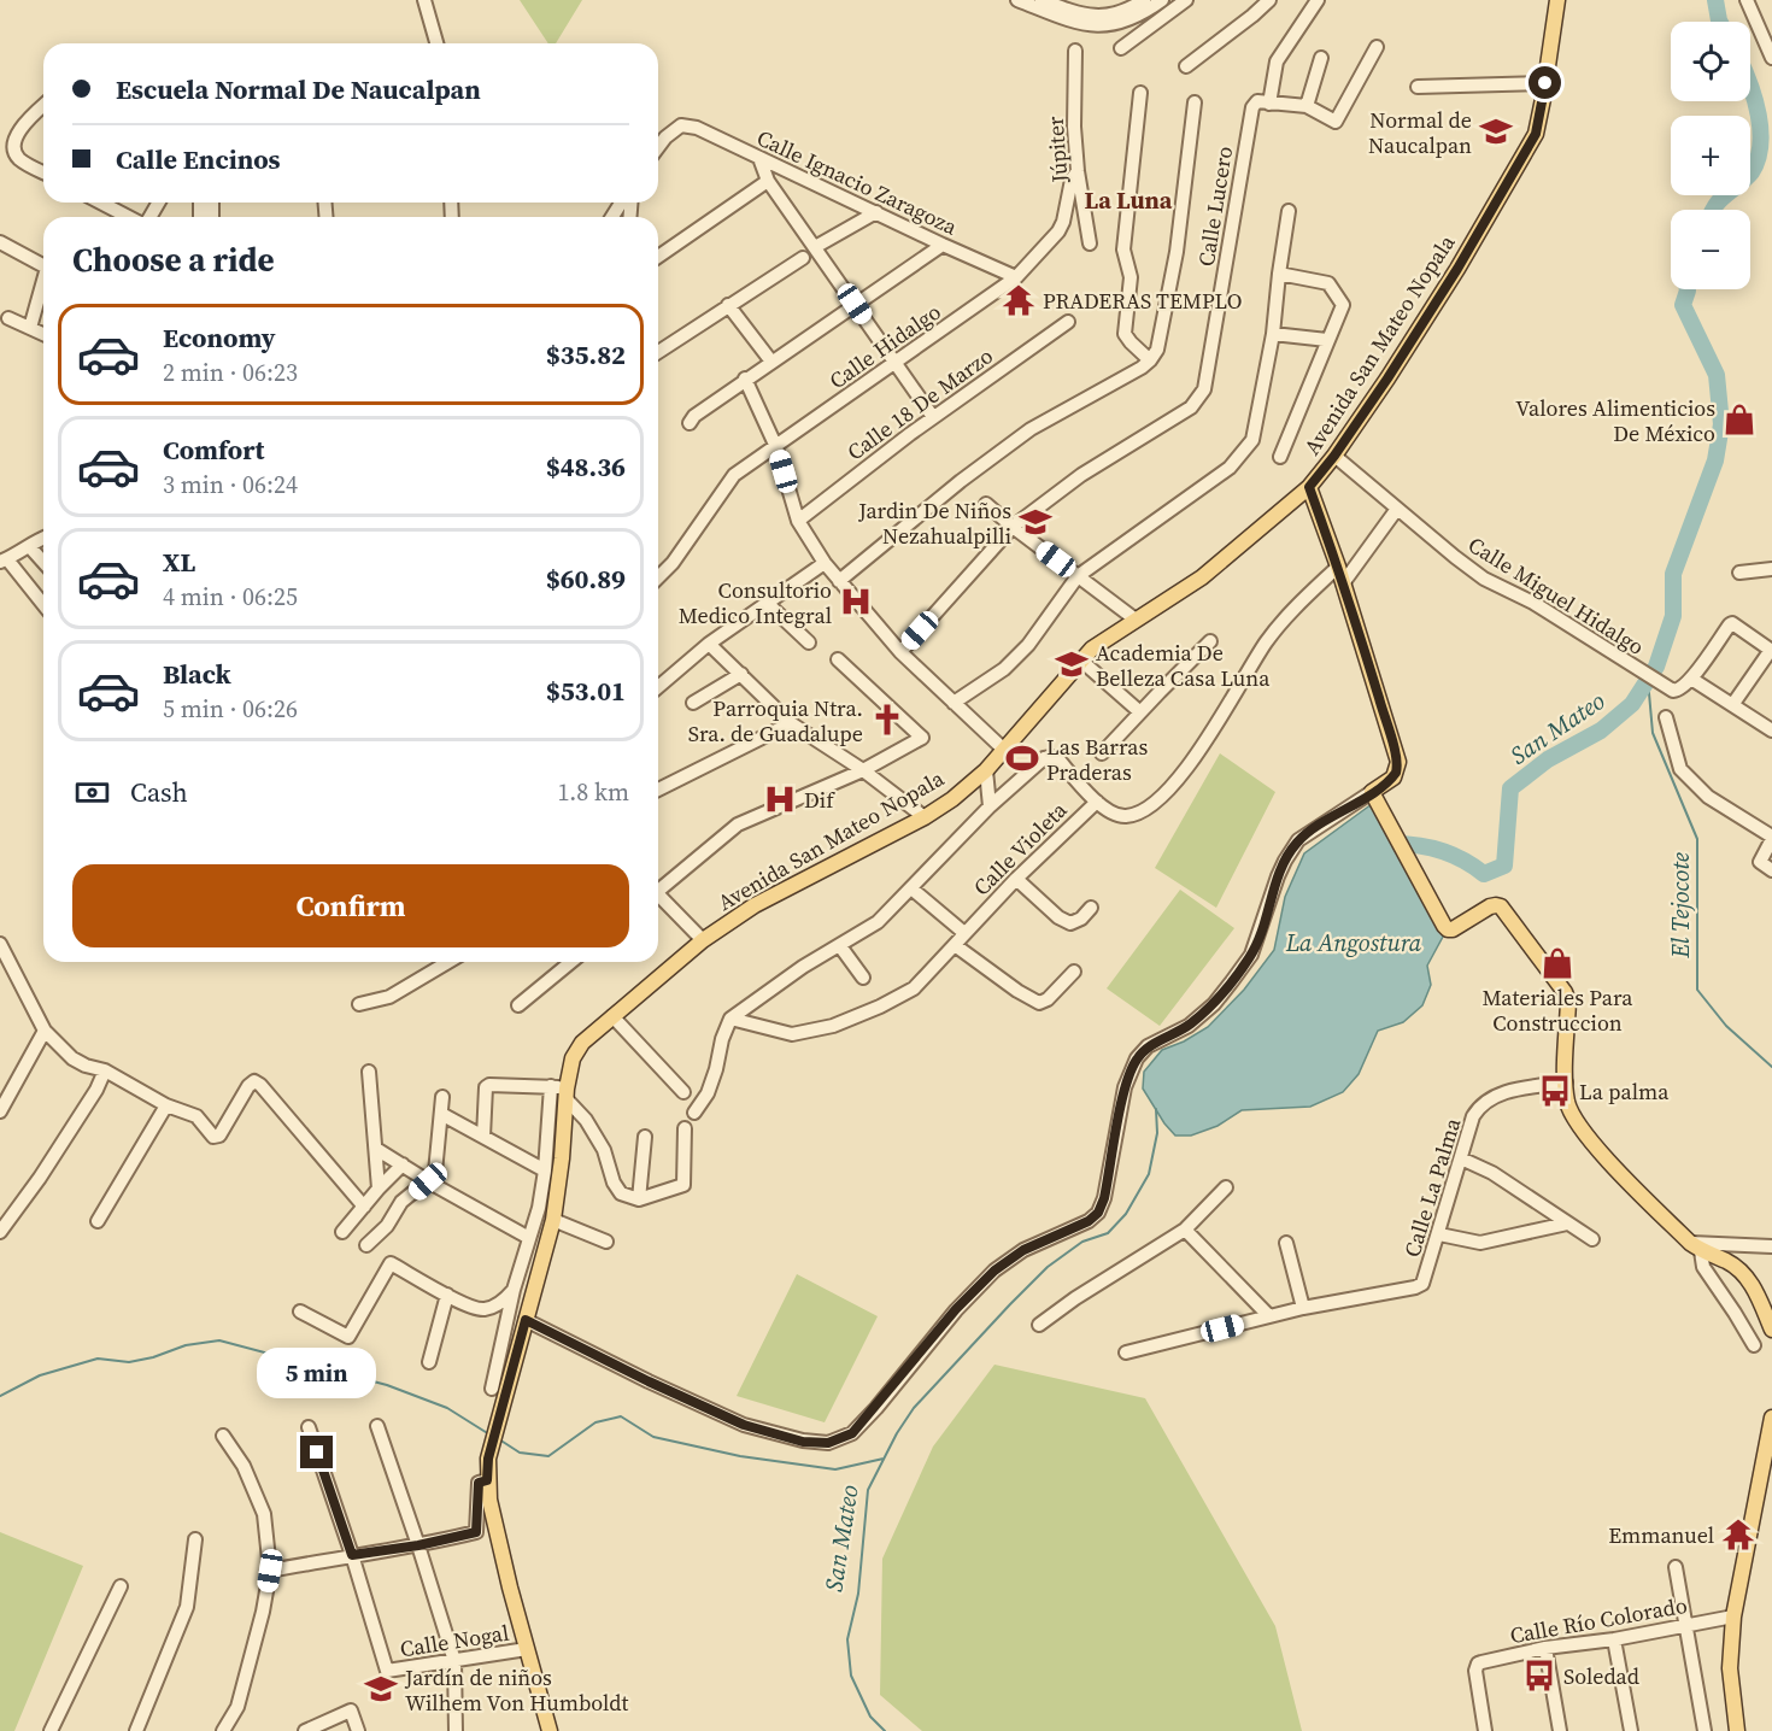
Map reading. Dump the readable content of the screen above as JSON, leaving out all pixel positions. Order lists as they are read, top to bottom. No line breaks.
{"streets":{"main road":["Avenida San Mateo Nopala"],"street":["Júpiter","Calle Ignacio Zaragoza","Calle Lucero","Calle Hidalgo","Calle 18 De Marzo","Calle Miguel Hidalgo","Calle Violeta","Calle La Palma","Calle Río Colorado","Calle Nogal"]},"crossings":[["Júpiter","Calle Hidalgo"],["Calle Ignacio Zaragoza","Calle Hidalgo"],["Avenida San Mateo Nopala","Calle Miguel Hidalgo"],["Avenida San Mateo Nopala","Calle Nogal"]],"districts":["La Luna"],"water":["San Mateo","El Tejocote","La Angostura"],"places":{"school or university":["Normal de Naucalpan","Jardin De Niños Nezahualpilli","Academia De Belleza Casa Luna","Jardín de niños Wilhem Von Humboldt"],"temple":["PRADERAS TEMPLO","Emmanuel"],"shop":["Valores Alimenticios De México","Materiales Para Construccion"],"hospital":["Consultorio Medico Integral","Dif"],"church":["Parroquia Ntra. Sra. de Guadalupe"],"sports":["Las Barras Praderas"],"bus stop":["La palma","Soledad"]},"page":{"map_buttons":["+","−"],"banner":["Escuela Normal De Naucalpan","Calle Encinos"],"heading":"Choose a ride","list":[{"name":"Economy","note":"2 min · 06:23","value":"$35.82"},{"name":"Comfort","note":"3 min · 06:24","value":"$48.36"},{"name":"XL","note":"4 min · 06:25","value":"$60.89"},{"name":"Black","note":"5 min · 06:26","value":"$53.01"}],"pay":["Cash","1.8 km"],"buttons":"Confirm","bubble":"5 min"}}
